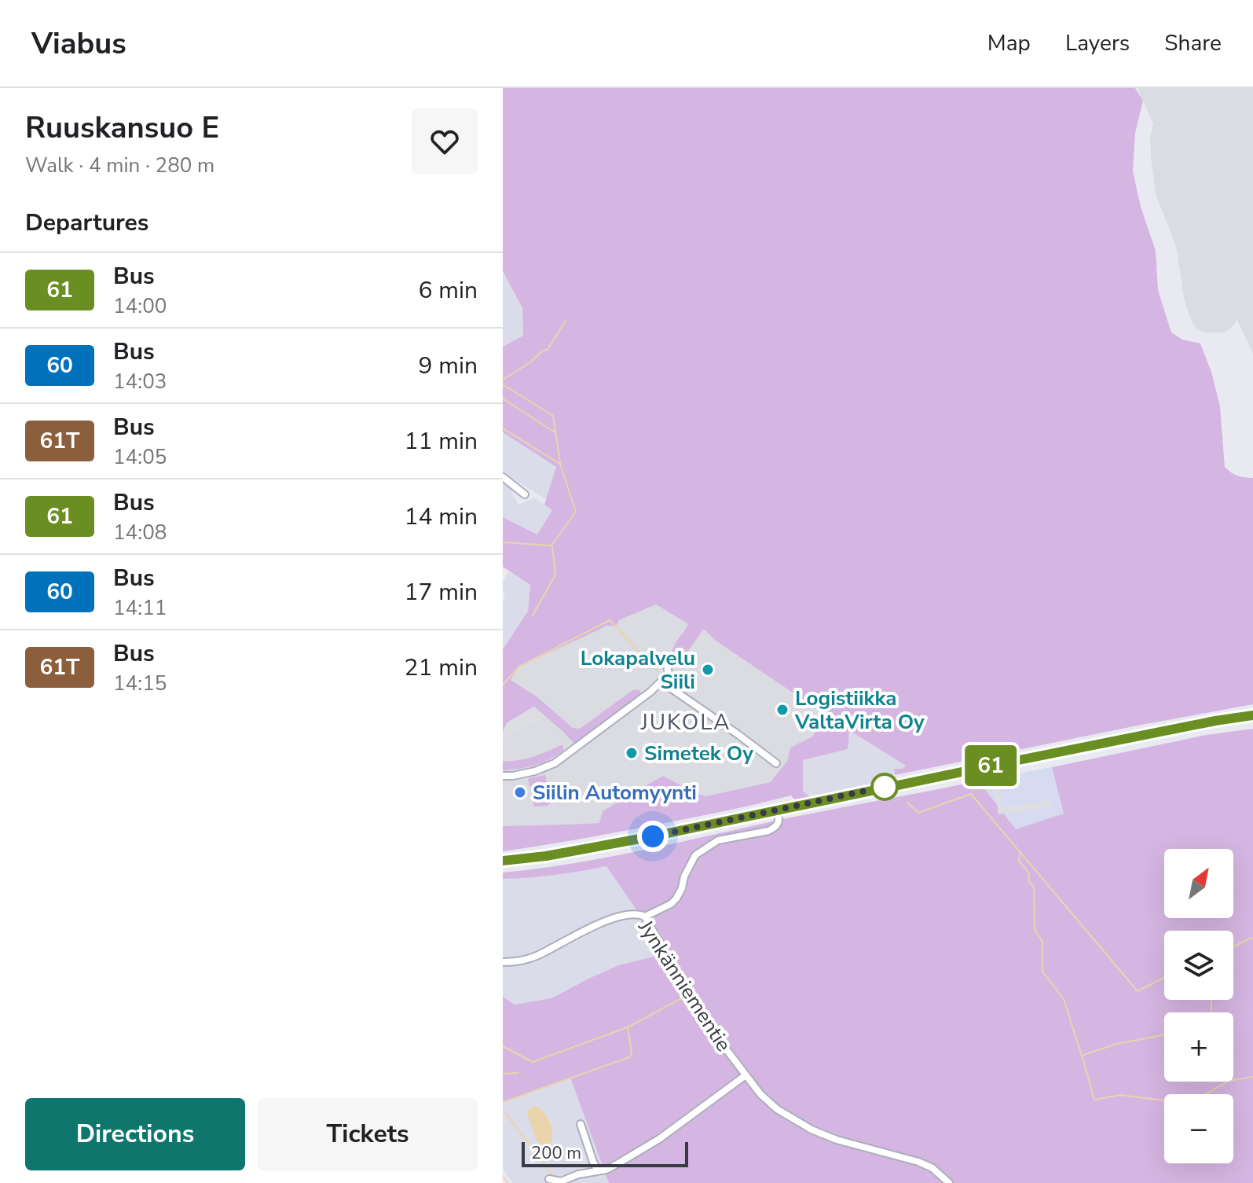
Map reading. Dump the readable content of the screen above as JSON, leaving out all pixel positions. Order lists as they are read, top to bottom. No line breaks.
{"streets":{"street":["Jynkänniementie"]},"districts":["JUKOLA"],"places":["Lokapalvelu Siili","Logistiikka ValtaVirta Oy","Simetek Oy","Siilin Automyynti"],"lines":["bus line 61"],"scale_bar":"200 m","north":"top right","page":{"header":"Viabus","nav":["Map","Layers","Share"],"heading":[["Ruuskansuo E","Walk · 4 min · 280 m"],"Departures"],"on_map":"61","list":[{"mark":"61","name":"Bus","note":"14:00","value":"6 min"},{"mark":"60","name":"Bus","note":"14:03","value":"9 min"},{"mark":"61T","name":"Bus","note":"14:05","value":"11 min"},{"mark":"61","name":"Bus","note":"14:08","value":"14 min"},{"mark":"60","name":"Bus","note":"14:11","value":"17 min"},{"mark":"61T","name":"Bus","note":"14:15","value":"21 min"}],"map_buttons":["+","−"],"buttons":["Directions","Tickets"],"scale":"200 m"}}
